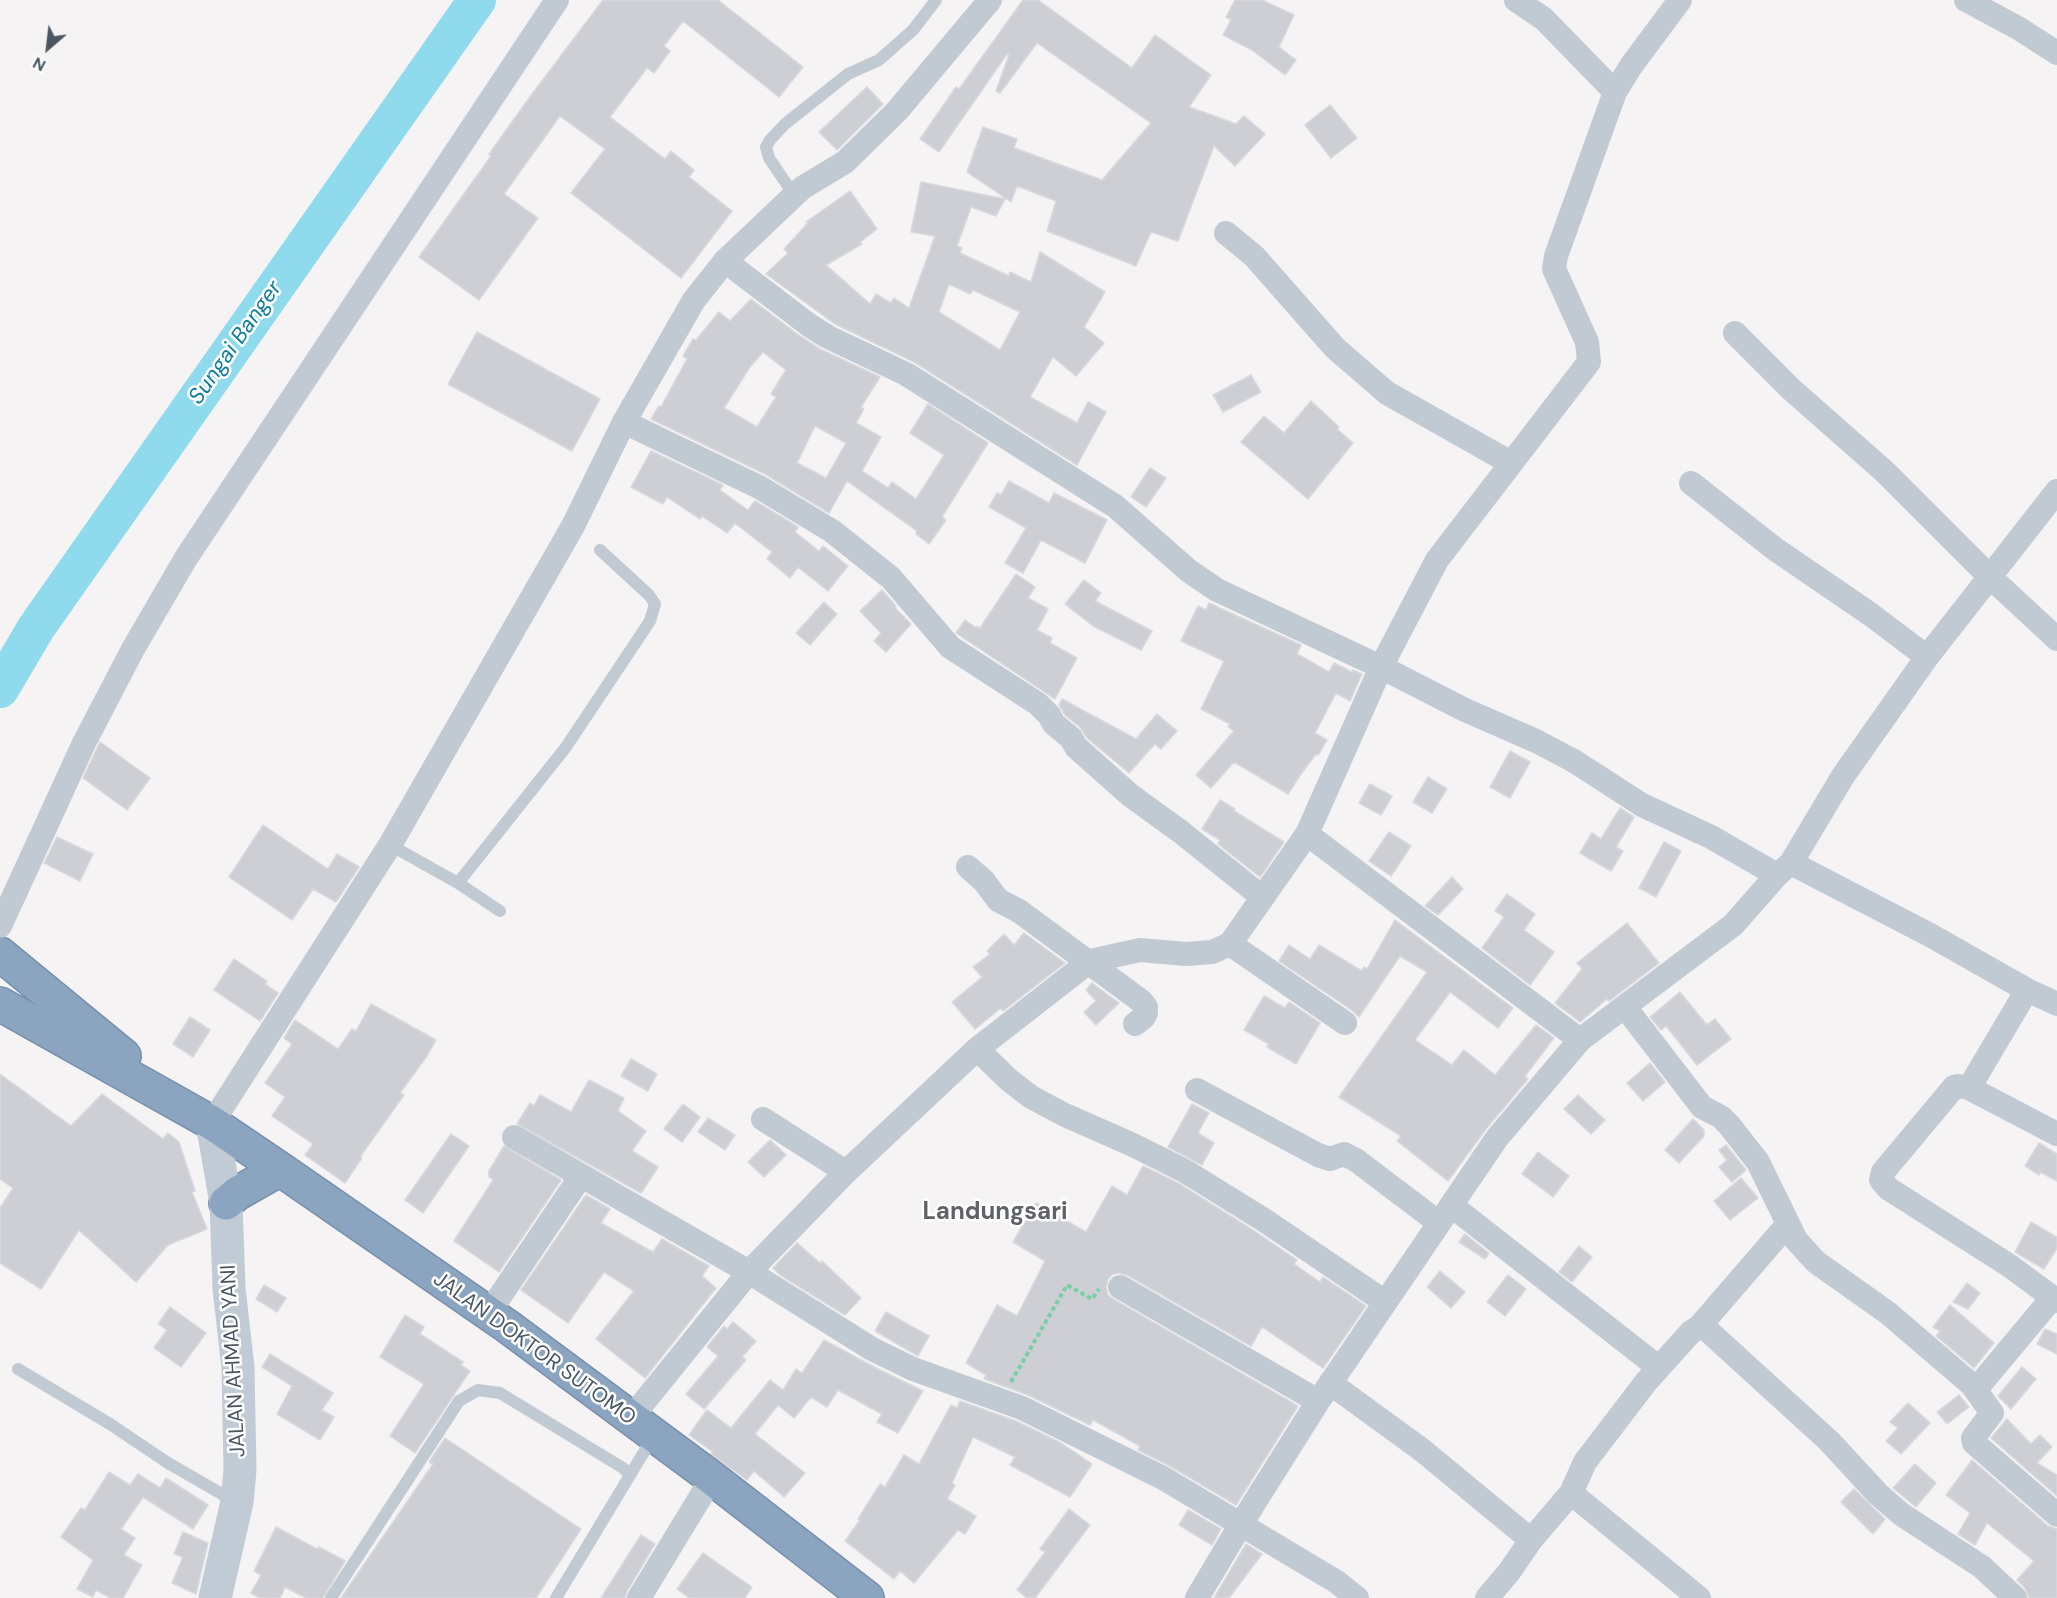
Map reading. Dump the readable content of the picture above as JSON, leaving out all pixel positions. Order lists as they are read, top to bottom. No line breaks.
{"streets":{"highway":["JALAN DOKTOR SUTOMO"],"street":["JALAN AHMAD YANI"]},"crossings":[["JALAN DOKTOR SUTOMO","JALAN AHMAD YANI"]],"districts":["Landungsari"],"water":["Sungai Banger"],"north":"bottom left"}
